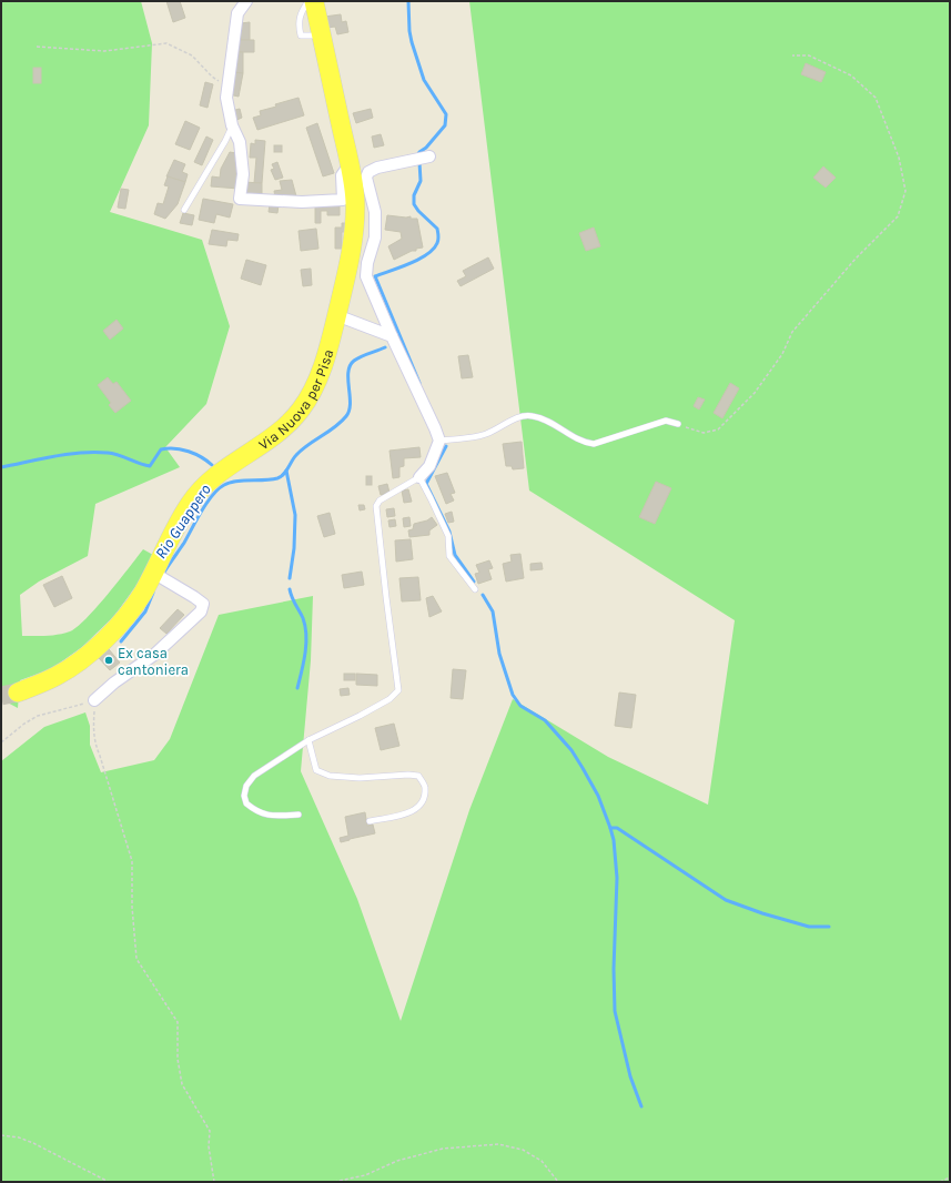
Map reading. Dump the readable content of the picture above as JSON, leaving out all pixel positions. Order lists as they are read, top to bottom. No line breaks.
{"streets":{"main road":["Via Nuova per Pisa"]},"water":["Rio Guappero"],"places":["Ex casa cantoniera"]}
